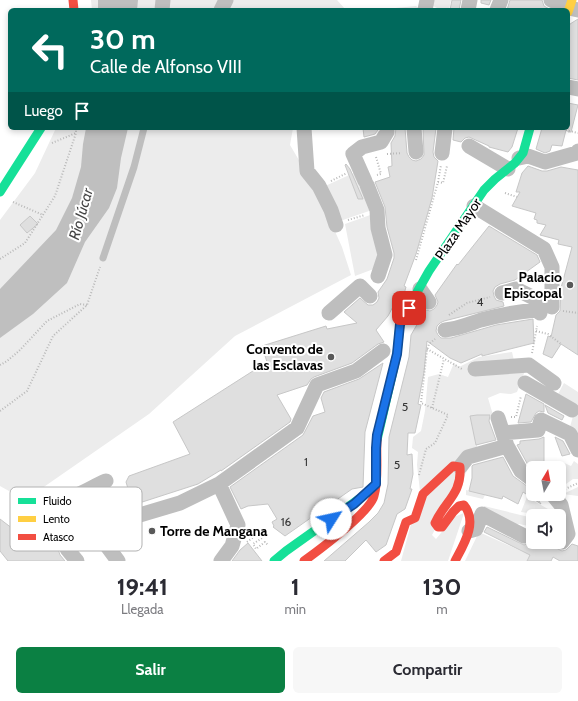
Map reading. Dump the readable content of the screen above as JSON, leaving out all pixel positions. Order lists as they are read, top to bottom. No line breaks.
{"streets":{"street":["Plaza Mayor"]},"water":["Río Júcar"],"places":["Palacio Episcopal","Convento de las Esclavas","Torre de Mangana"],"house_numbers":["4","5","1","5","16"],"legend":["Fluido","Lento","Atasco"],"north":"top","page":{"turn":["30 m","Calle de Alfonso VIII"],"then":"Luego","eta":["19:41","Llegada","1","min","130","m"],"buttons":["Salir","Compartir"]}}
